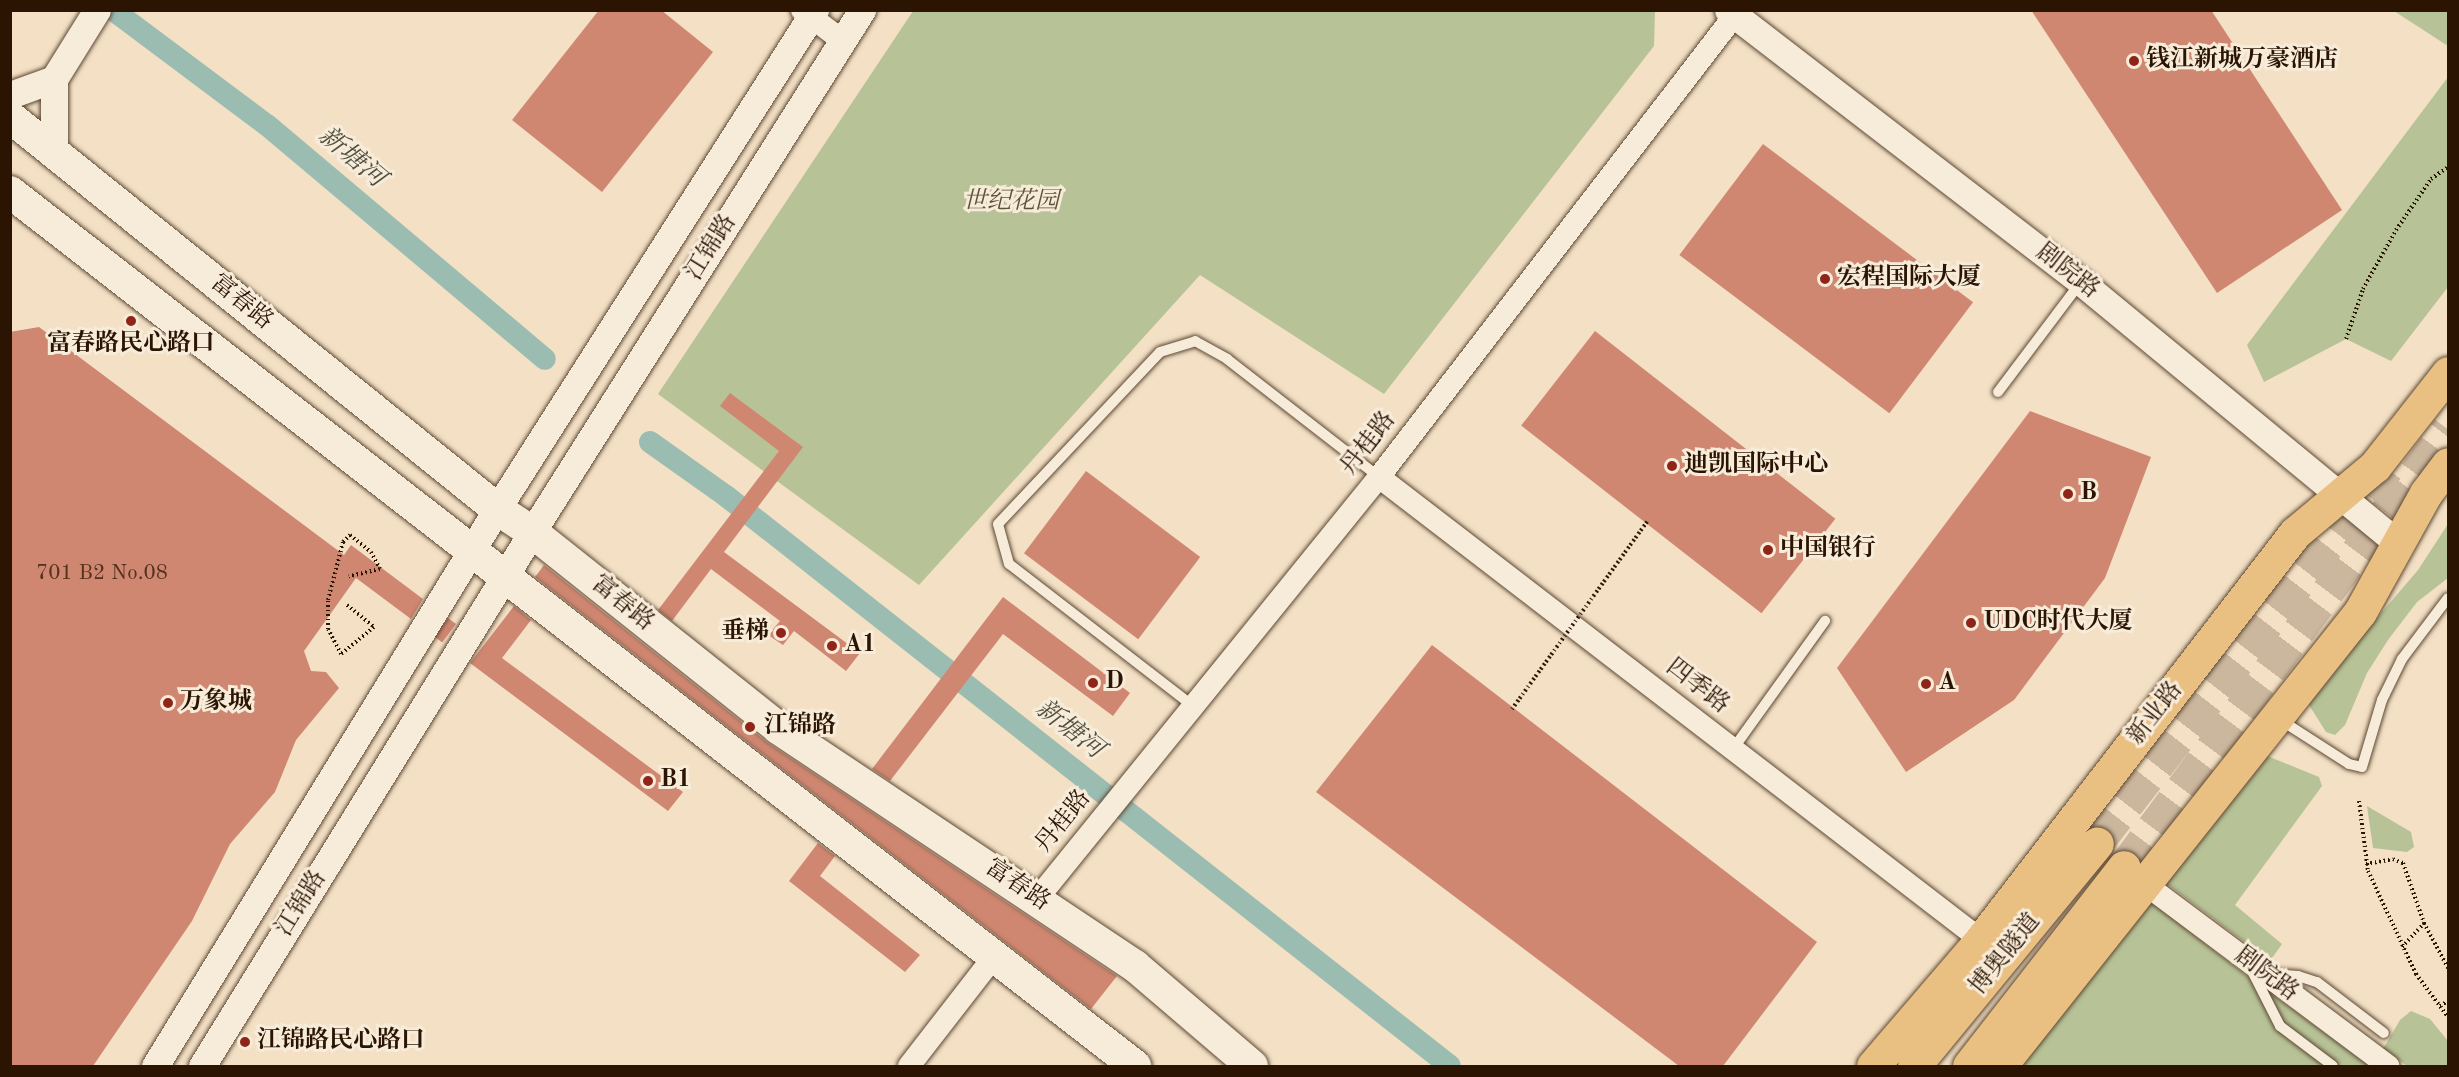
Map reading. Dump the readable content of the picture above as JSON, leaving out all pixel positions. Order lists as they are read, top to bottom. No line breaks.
{"streets":{"main road":["富春路","新业路","博奥隧道"],"street":["江锦路","剧院路","丹桂路","四季路"]},"crossings":[["江锦路","富春路"],["剧院路","丹桂路"],["剧院路","新业路"],["剧院路","博奥隧道"],["富春路","丹桂路"],["丹桂路","四季路"],["四季路","新业路"]],"water":["新塘河"],"parks":["世纪花园"],"places":["钱江新城万豪酒店","宏程国际大厦","富春路民心路口","迪凯国际中心","B","中国银行","UDC时代大厦","垂梯","A1","D","A","万象城","江锦路","B1","江锦路民心路口"],"house_numbers":["701 B2 No.08"]}
